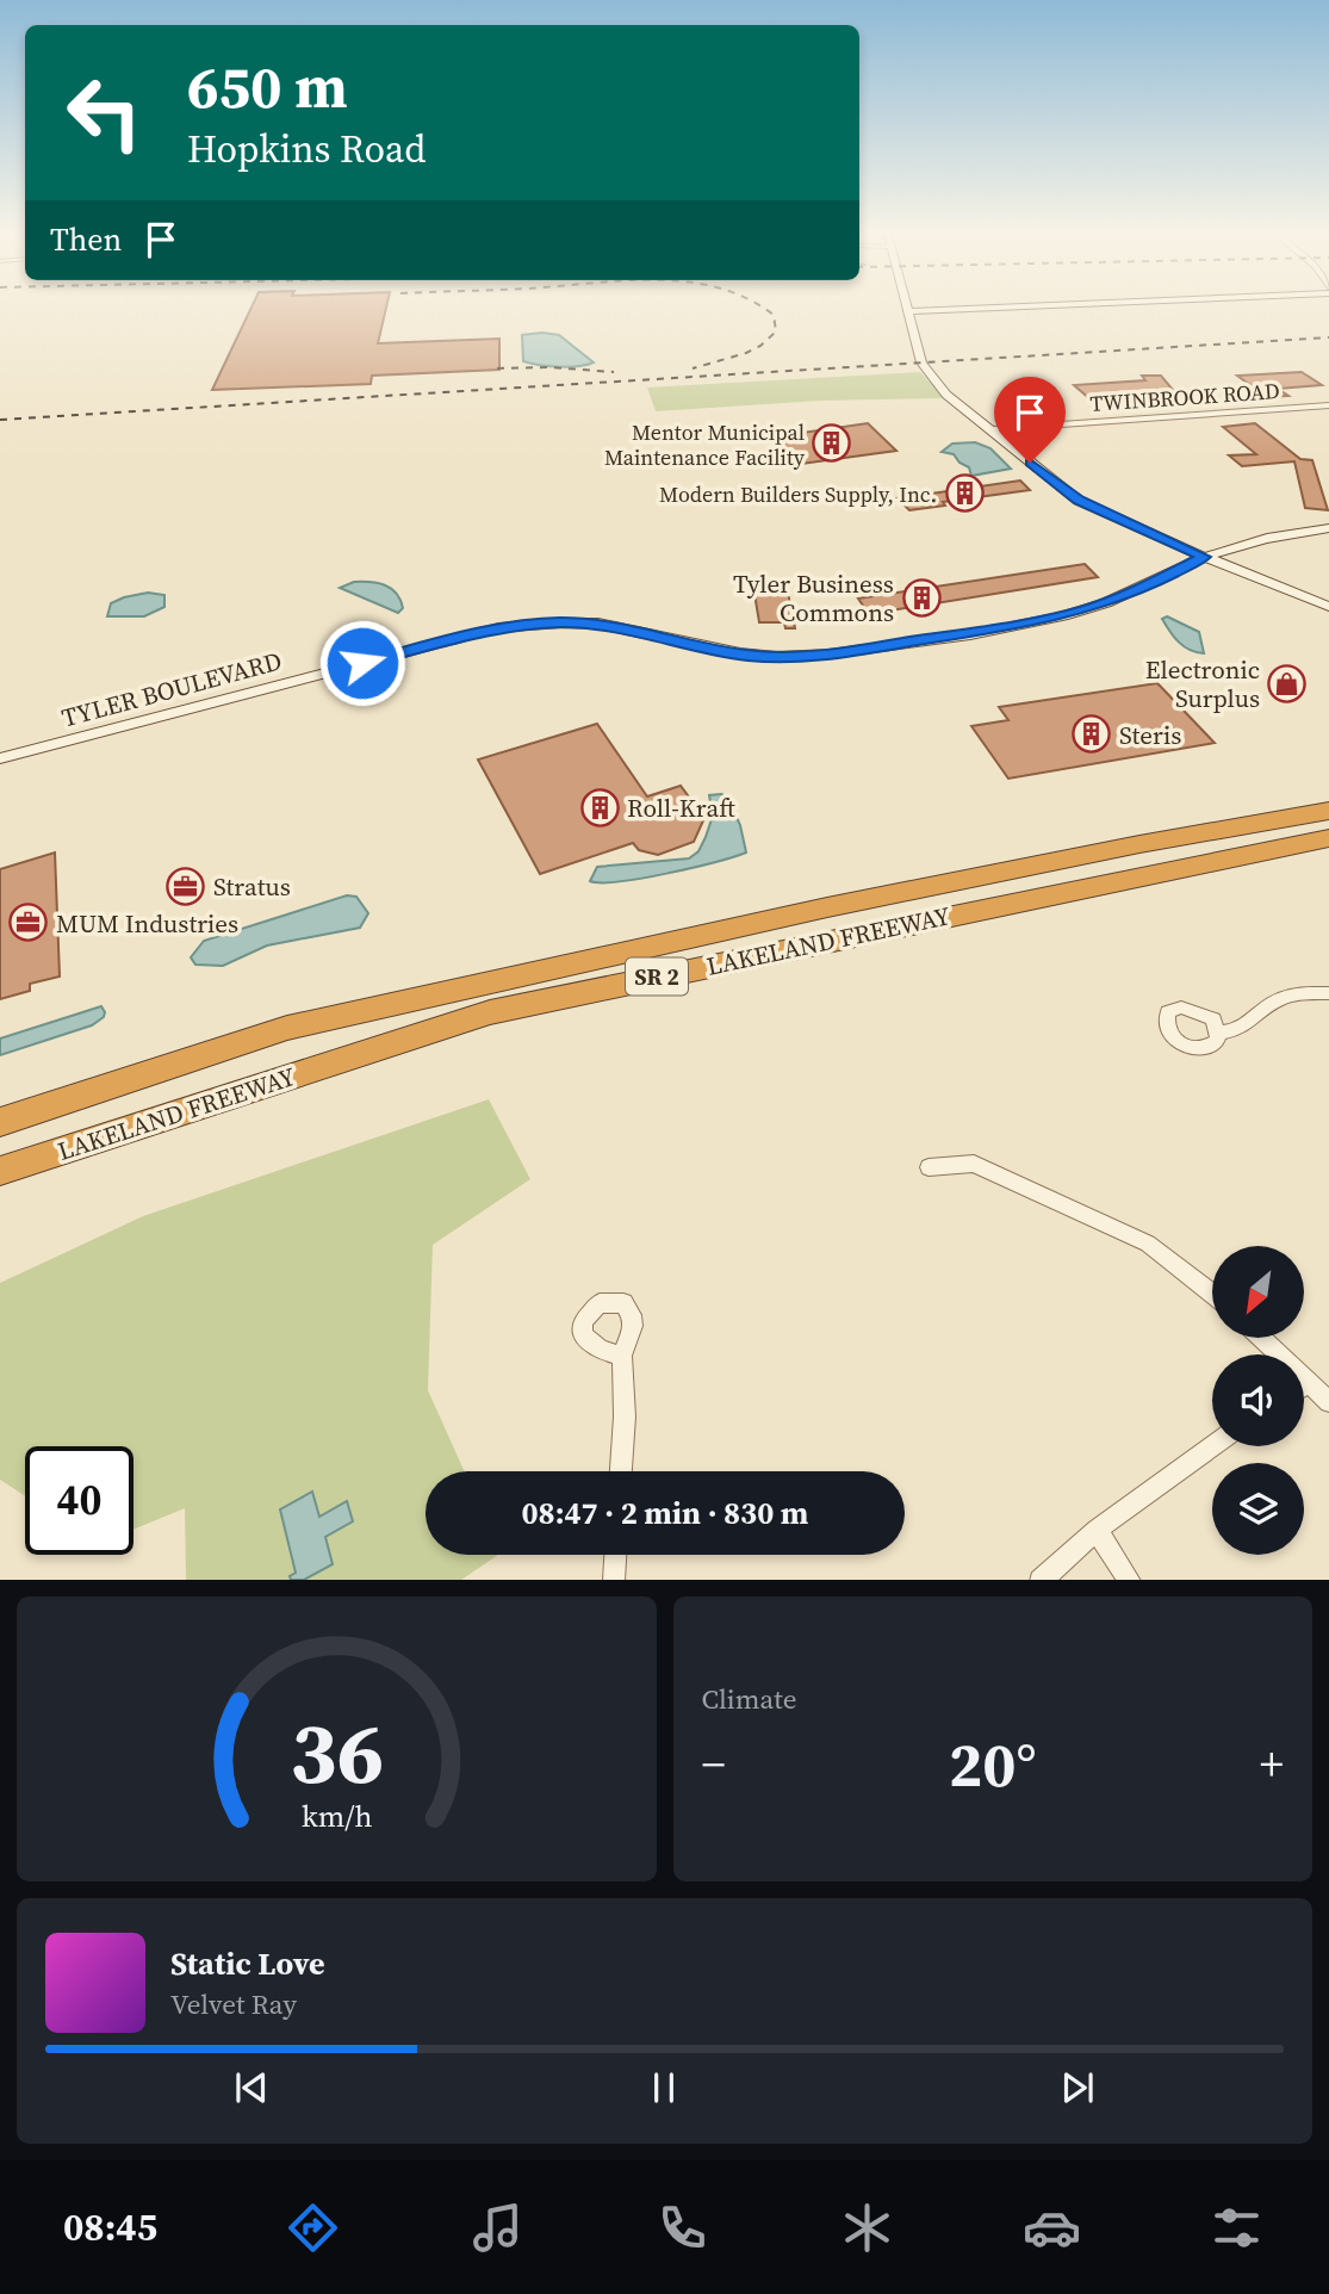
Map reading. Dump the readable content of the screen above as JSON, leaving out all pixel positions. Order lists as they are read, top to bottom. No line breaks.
{"streets":{"highway":["LAKELAND FREEWAY","SR 2"],"street":["TWINBROOK ROAD","TYLER BOULEVARD"]},"places":{"building":["Mentor Municipal Maintenance Facility","Modern Builders Supply, Inc.","Tyler Business Commons","Steris","Roll-Kraft"],"shop":["Electronic Surplus"],"office":["Stratus","MUM Industries"]},"north":"bottom left","page":{"turn":["650 m","Hopkins Road"],"then":"Then","limit":"40","trip":"08:47 · 2 min · 830 m","tile":"Climate","heat":["−","20°","+"],"song":["Static Love","Velvet Ray"],"tabs":"08:45","gauge":["36","km/h"]}}
